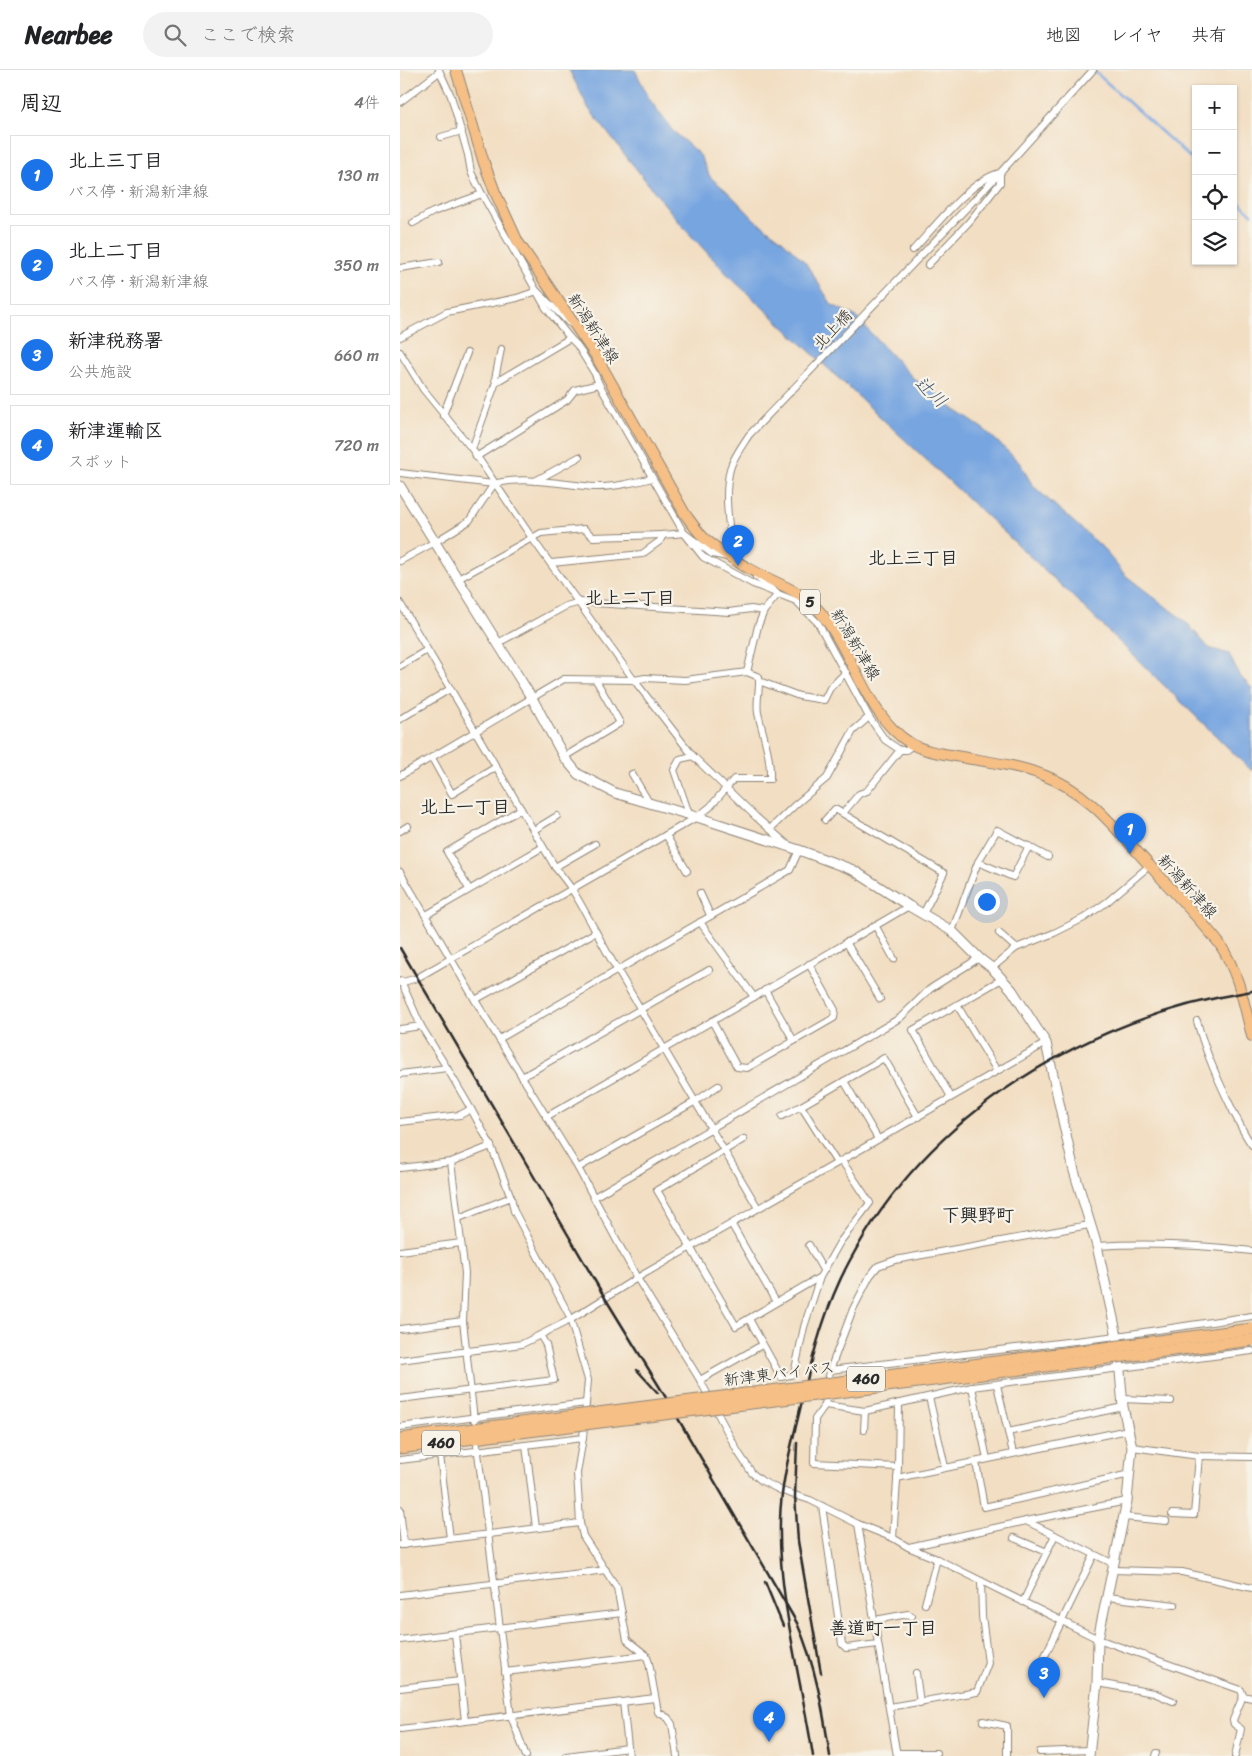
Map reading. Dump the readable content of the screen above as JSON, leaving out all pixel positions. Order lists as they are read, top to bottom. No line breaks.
{"streets":{"highway":["新津東バイパス","460"],"main road":["新潟新津線","5"],"street":["北上橋"]},"crossings":[["新潟新津線","北上橋"]],"districts":["北上三丁目","北上二丁目","北上一丁目","下興野町","善道町一丁目"],"water":["辻川"],"page":{"header":"Nearbee","search":"ここで検索","nav":["地図","レイヤ","共有"],"heading":["周辺","4件"],"map_buttons":["+","−"],"list":[{"mark":"1","name":"北上三丁目","note":"バス停 · 新潟新津線","value":"130 m"},{"mark":"2","name":"北上二丁目","note":"バス停 · 新潟新津線","value":"350 m"},{"mark":"3","name":"新津税務署","note":"公共施設","value":"660 m"},{"mark":"4","name":"新津運輸区","note":"スポット","value":"720 m"}],"pins":["2","1","3","4"]}}
